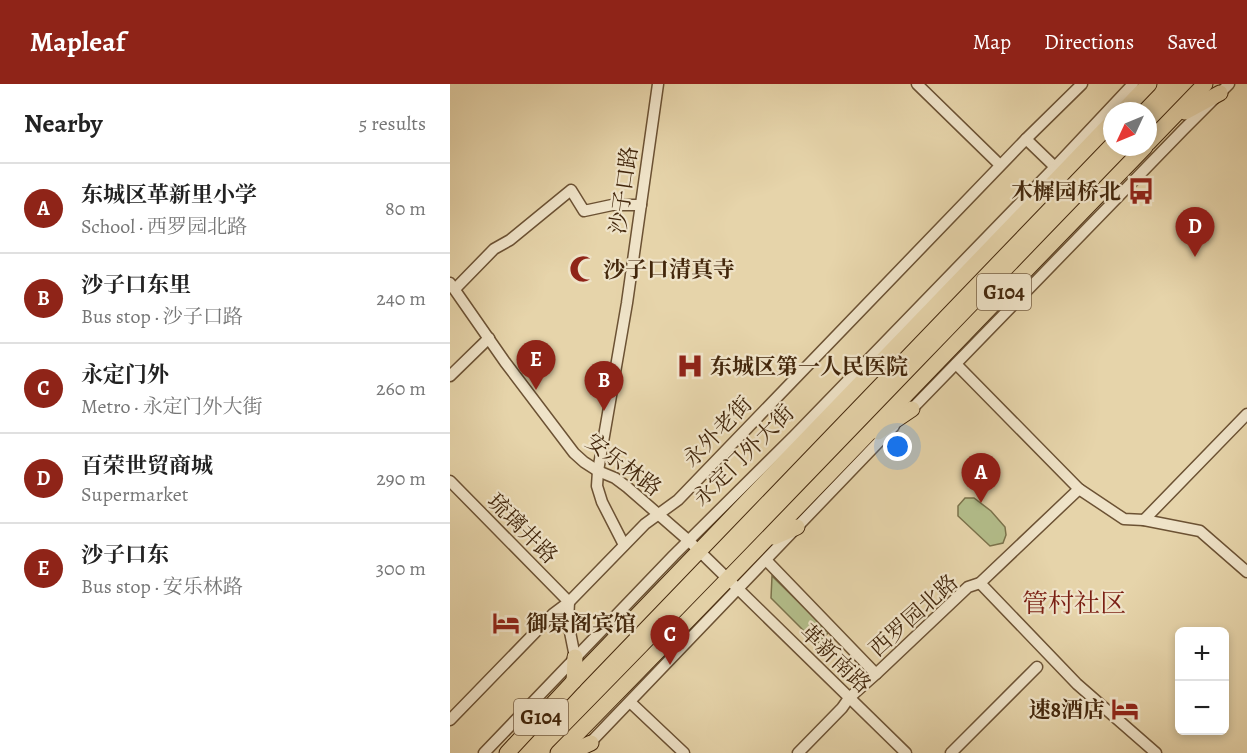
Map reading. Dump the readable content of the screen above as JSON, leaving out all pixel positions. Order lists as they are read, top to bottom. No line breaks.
{"streets":{"highway":["G104","永定门外大街"],"street":["沙子口路","永外老街","安乐林路","琉璃井路","西罗园北路","革新南路"]},"crossings":[["沙子口路","永外老街"],["沙子口路","安乐林路"],["G104","安乐林路"],["G104","革新南路"],["永外老街","安乐林路"],["永外老街","琉璃井路"],["永定门外大街","安乐林路"],["安乐林路","革新南路"],["西罗园北路","革新南路"]],"districts":["管村社区"],"places":{"bus stop":["木樨园桥北"],"mosque":["沙子口清真寺"],"hospital":["东城区第一人民医院"],"hotel":["御景阁宾馆","速8酒店"]},"north":"bottom left","page":{"header":"Mapleaf","nav":["Map","Directions","Saved"],"heading":["Nearby","5 results"],"list":[{"mark":"A","name":"东城区革新里小学","note":"School · 西罗园北路","value":"80 m"},{"mark":"B","name":"沙子口东里","note":"Bus stop · 沙子口路","value":"240 m"},{"mark":"C","name":"永定门外","note":"Metro · 永定门外大街","value":"260 m"},{"mark":"D","name":"百荣世贸商城","note":"Supermarket","value":"290 m"},{"mark":"E","name":"沙子口东","note":"Bus stop · 安乐林路","value":"300 m"}],"pins":["D","E","B","A","C"],"map_buttons":["+","−"]}}
